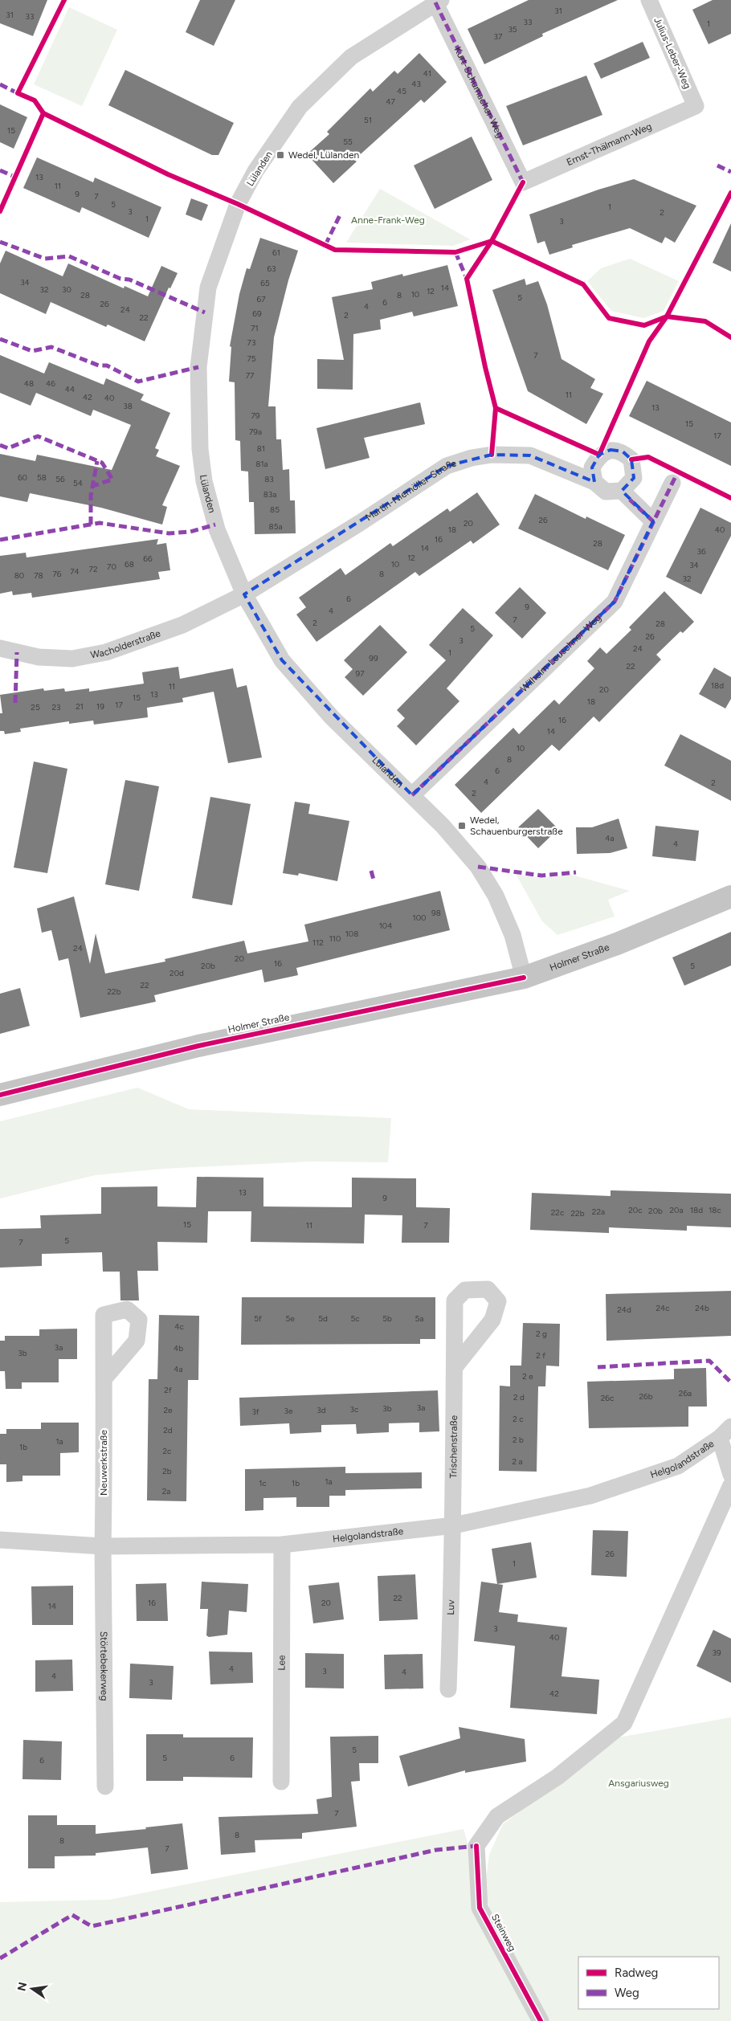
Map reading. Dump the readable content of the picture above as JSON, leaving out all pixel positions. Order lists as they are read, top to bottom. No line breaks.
{"streets":{"main road":["Holmer Straße"],"street":["Julius-Leber-Weg","Kurt-Schumacher-Weg","Ernst-Thälmann-Weg","Lülanden","Martin-Niemöller-Straße","Wacholderstraße","Wilhelm-Leuschner-Weg","Trischenstraße","Helgolandstraße","Neuwerkstraße","Luv","Lee","Störtebekerweg","Steinweg"]},"crossings":[["Julius-Leber-Weg","Ernst-Thälmann-Weg"],["Kurt-Schumacher-Weg","Ernst-Thälmann-Weg"],["Kurt-Schumacher-Weg","Lülanden"],["Lülanden","Martin-Niemöller-Straße"],["Lülanden","Wacholderstraße"],["Lülanden","Wilhelm-Leuschner-Weg"],["Lülanden","Holmer Straße"],["Martin-Niemöller-Straße","Wacholderstraße"],["Trischenstraße","Helgolandstraße"],["Trischenstraße","Luv"],["Helgolandstraße","Neuwerkstraße"],["Helgolandstraße","Luv"],["Helgolandstraße","Lee"],["Helgolandstraße","Störtebekerweg"],["Neuwerkstraße","Störtebekerweg"]],"parks":["Anne-Frank-Weg","Ansgariusweg"],"places":{"transit":["Wedel, Lülanden","Wedel, Schauenburgerstraße"]},"house_numbers":["31","31","33","33","1","35","37","41","43","45","47","51","15","55","13","11","9","7","5","1","3","2","1","3","61","63","34","65","14","32","30","12","10","28","8","5","67","6","26","4","24","69","2","22","71","73","7","75","77","48","46","44","11","42","40","38","13","79","15","79a","17","81","81a","60","58","56","83","54","83a","85","26","20","85a","18","40","16","28","14","36","12","66","68","10","34","70","72","74","76","8","80","78","32","6","9","4","7","2","28","5","26","3","24","1","99","22","97","18d","11","20","13","15","18","17","21","19","25","23","16","14","10","8","6","4","2","2","4a","4","98","100","104","108","110","112","24","20","16","20b","5","20d","22","22b","13","9","20c","20a","18d","18c","20b","22a","22c","22b","15","11","7","5","7","24c","24b","24d","5f","5e","5d","5c","5b","5a","4c","2 g","3a","4b","3b","2 f","4a","2 e","2f","26a","26b","2 d","26c","3a","3b","3c","2e","3d","3e","3f","2 c","2d","2 b","1a","1b","2c","2 a","2b","1a","1c","1b","2a","26","1","22","16","20","14","3","40","39","4","3","4","4","3","42","5","5","6","6","7","8","8","7"],"legend":["Radweg","Weg"],"north":"left"}
